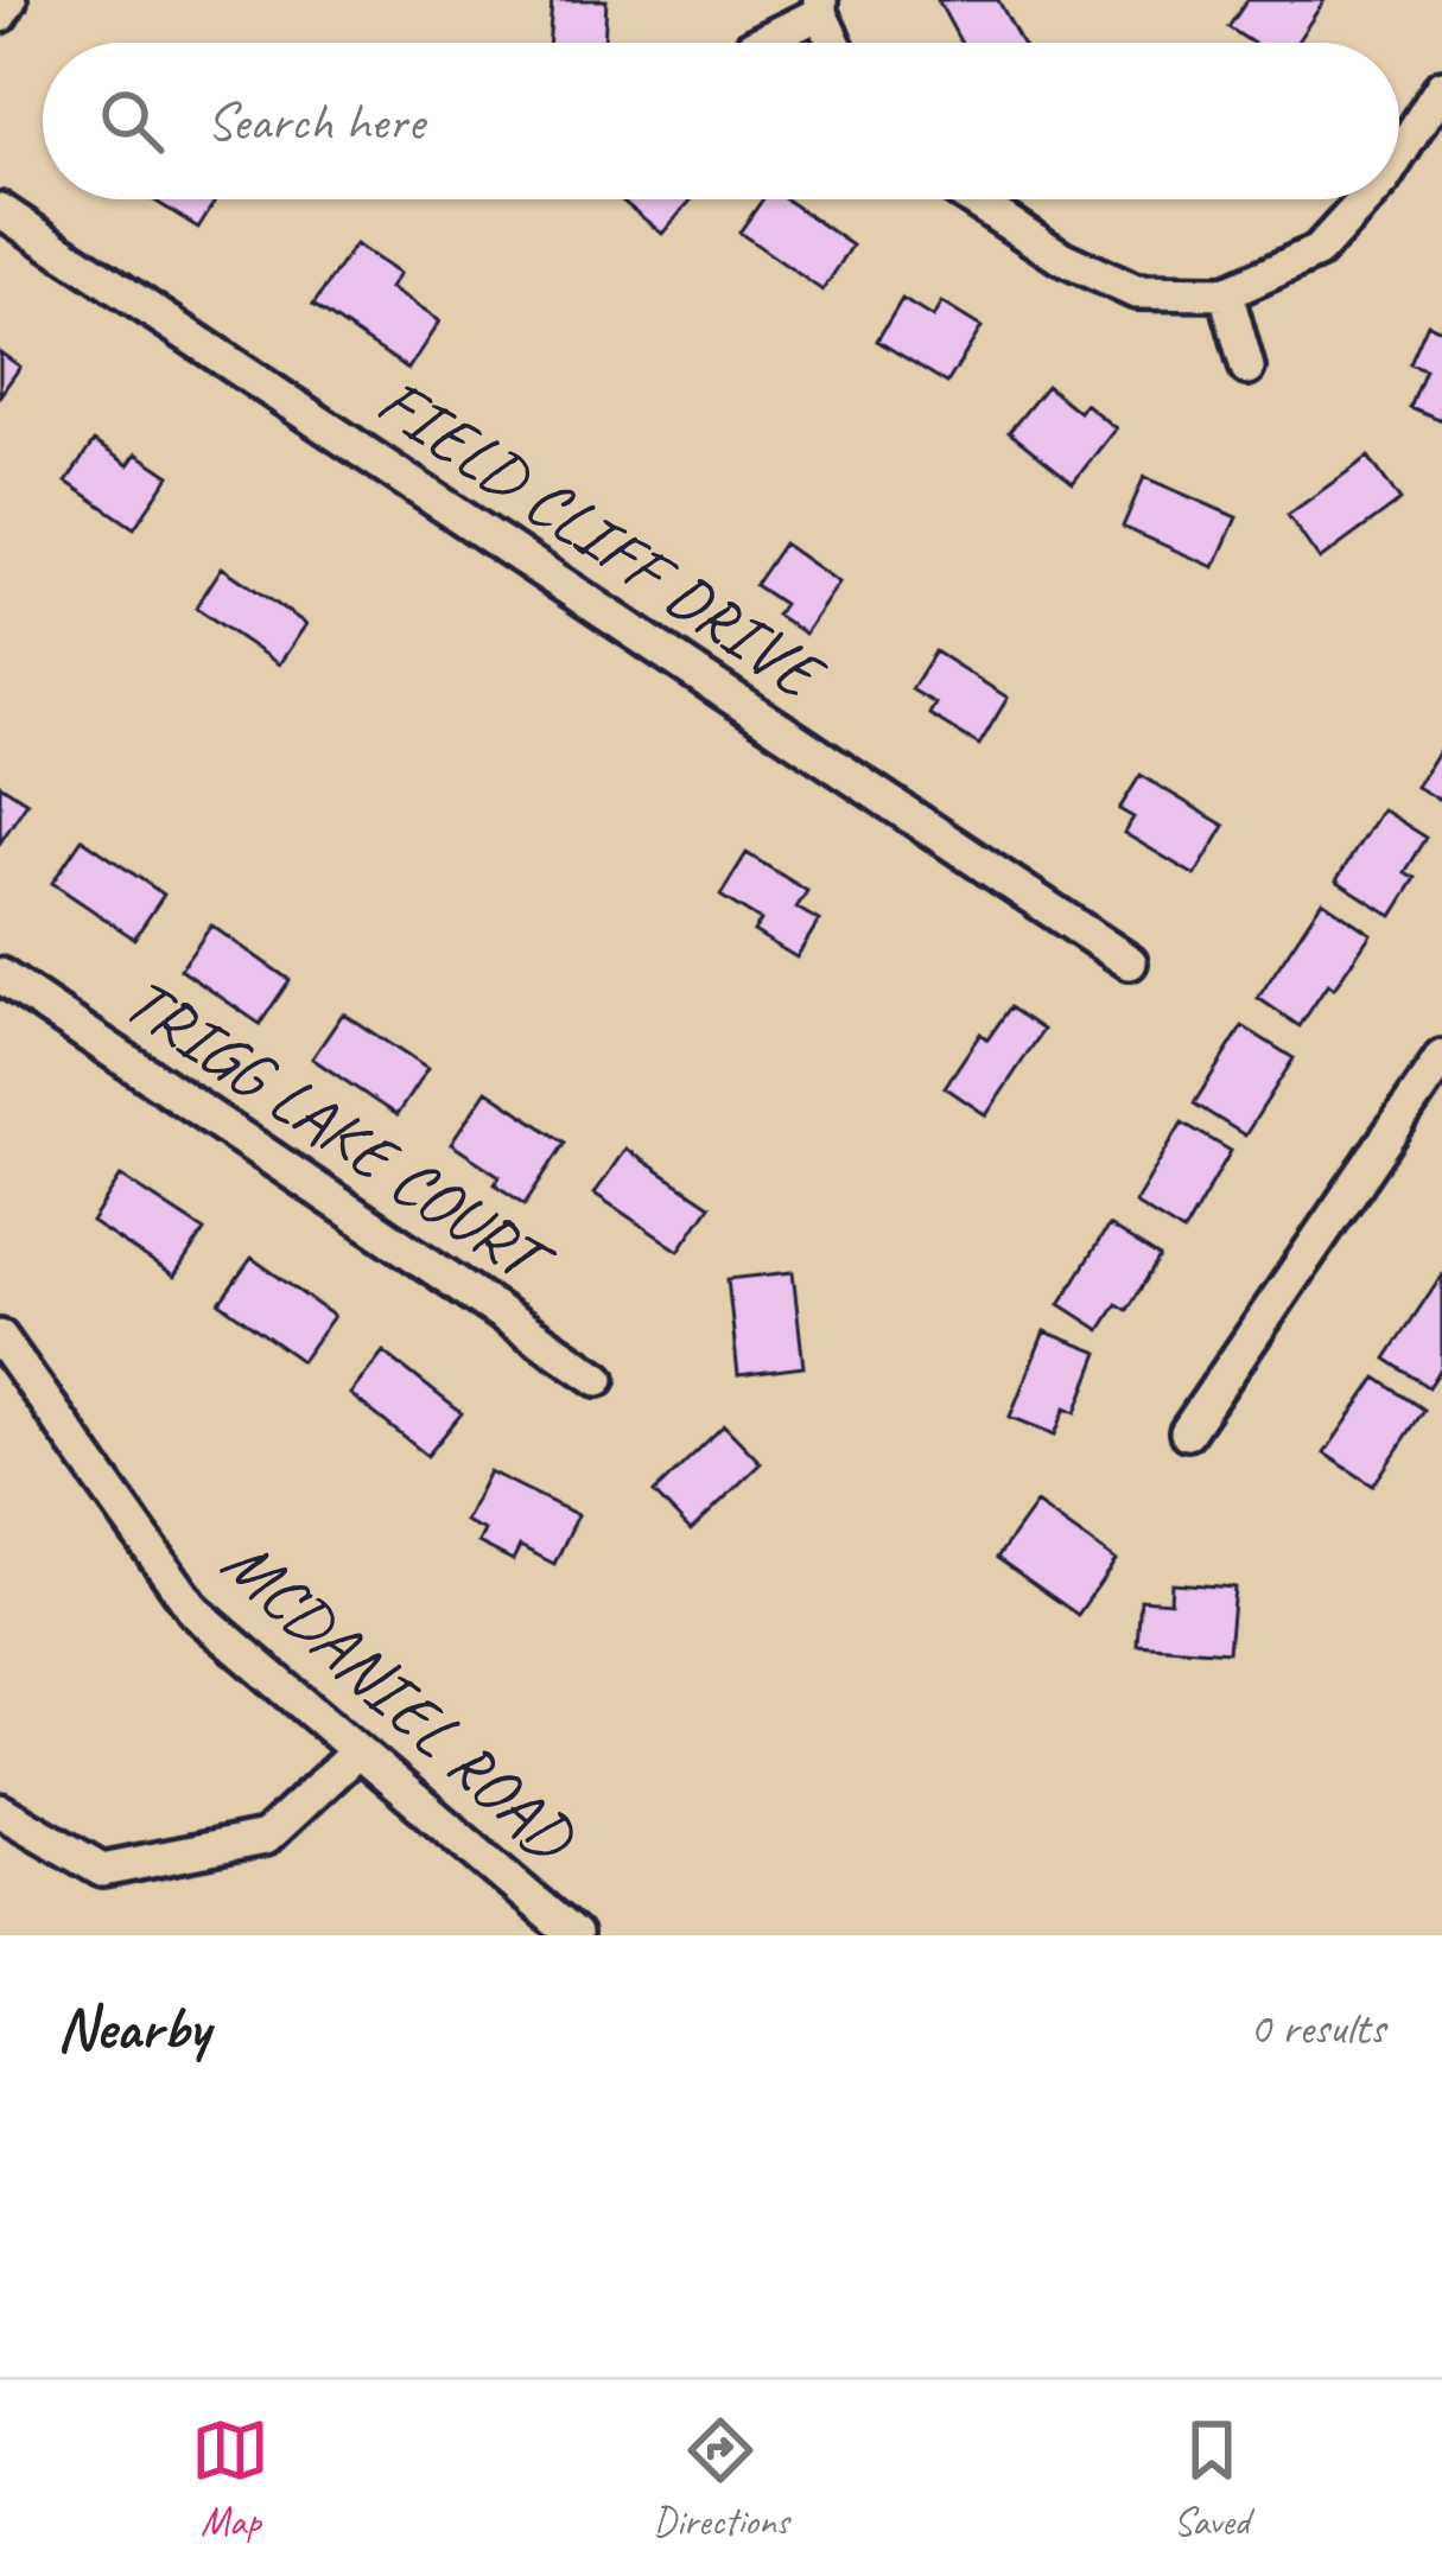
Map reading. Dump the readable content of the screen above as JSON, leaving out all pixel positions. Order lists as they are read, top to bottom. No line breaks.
{"streets":{"street":["FIELD CLIFF DRIVE","TRIGG LAKE COURT","MCDANIEL ROAD"]},"page":{"search":"Search here","heading":["Nearby","0 results"],"nav":["Map","Directions","Saved"]}}
